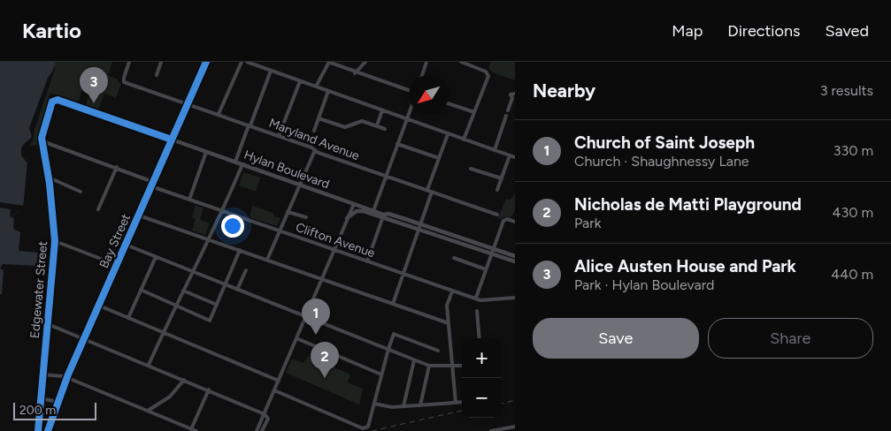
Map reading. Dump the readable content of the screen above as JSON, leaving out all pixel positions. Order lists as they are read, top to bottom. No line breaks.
{"streets":{"main road":["Hylan Boulevard","Bay Street"],"street":["Maryland Avenue","Clifton Avenue","Edgewater Street"]},"crossings":[["Maryland Avenue","Bay Street"],["Hylan Boulevard","Bay Street"],["Hylan Boulevard","Edgewater Street"],["Clifton Avenue","Bay Street"],["Clifton Avenue","Edgewater Street"]],"scale_bar":"200 m","north":"bottom left","page":{"header":"Kartio","nav":["Map","Directions","Saved"],"heading":["Nearby","3 results"],"pins":["3","1","2"],"list":[{"mark":"1","name":"Church of Saint Joseph","note":"Church · Shaughnessy Lane","value":"330 m"},{"mark":"2","name":"Nicholas de Matti Playground","note":"Park","value":"430 m"},{"mark":"3","name":"Alice Austen House and Park","note":"Park · Hylan Boulevard","value":"440 m"}],"buttons":["Save","Share"],"map_buttons":["+","−"],"scale":"200 m"}}
